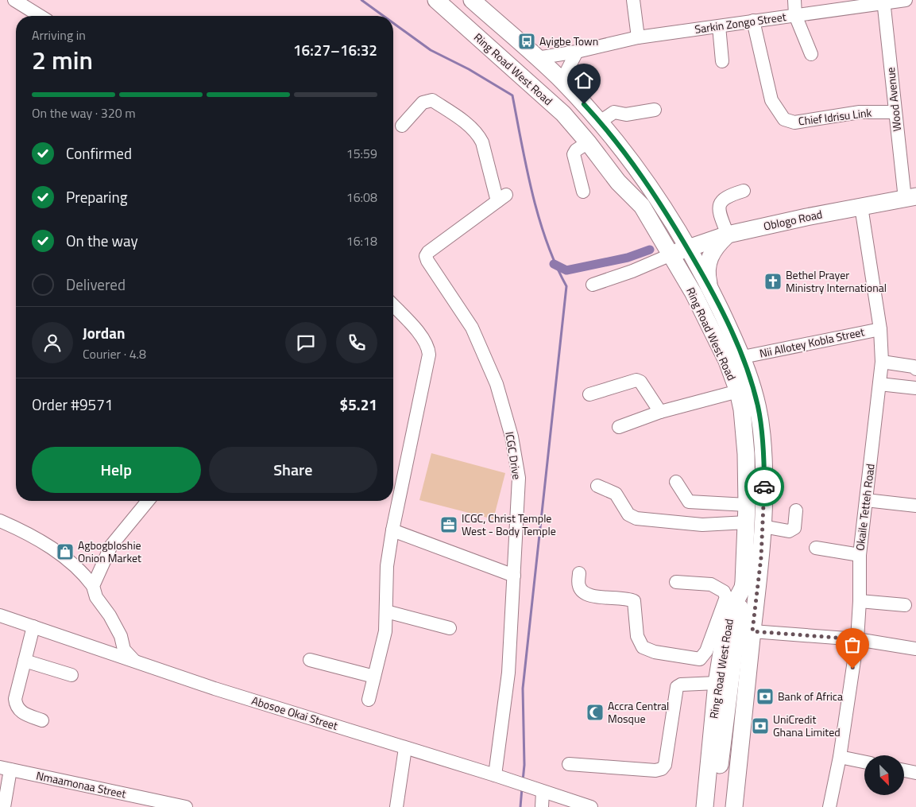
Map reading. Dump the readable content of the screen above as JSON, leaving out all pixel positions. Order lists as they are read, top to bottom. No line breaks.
{"streets":{"main road":["Ring Road West Road","Oblogo Road"],"street":["Sarkin Zongo Street","Wood Avenue","Chief Idrisu Link","Nii Allotey Kobla Street","ICGC Drive","Okaile Tetteh Road","Abosoe Okai Street","Nmaamonaa Street"]},"crossings":[["Sarkin Zongo Street","Ring Road West Road"],["Sarkin Zongo Street","Wood Avenue"],["Sarkin Zongo Street","Chief Idrisu Link"],["Ring Road West Road","Oblogo Road"],["Ring Road West Road","Nii Allotey Kobla Street"],["Wood Avenue","Chief Idrisu Link"],["Wood Avenue","Oblogo Road"],["Oblogo Road","Okaile Tetteh Road"],["Nii Allotey Kobla Street","Okaile Tetteh Road"],["ICGC Drive","Abosoe Okai Street"]],"places":{"bus stop":["Ayigbe Town"],"church":["Bethel Prayer Ministry International"],"office":["ICGC, Christ Temple West - Body Temple"],"shop":["Agbogbloshie Onion Market"],"bank":["Bank of Africa","UniCredit Ghana Limited"],"mosque":["Accra Central Mosque"]},"north":"bottom right","page":{"heading":["2 min","Arriving in","16:27–16:32"],"panel":["Jordan","Courier · 4.8","Order #9571","$5.21"],"bar":"On the way · 320 m","list":[["Confirmed","15:59"],["Preparing","16:08"],["On the way","16:18"],"Delivered"],"buttons":["Help","Share"]}}
